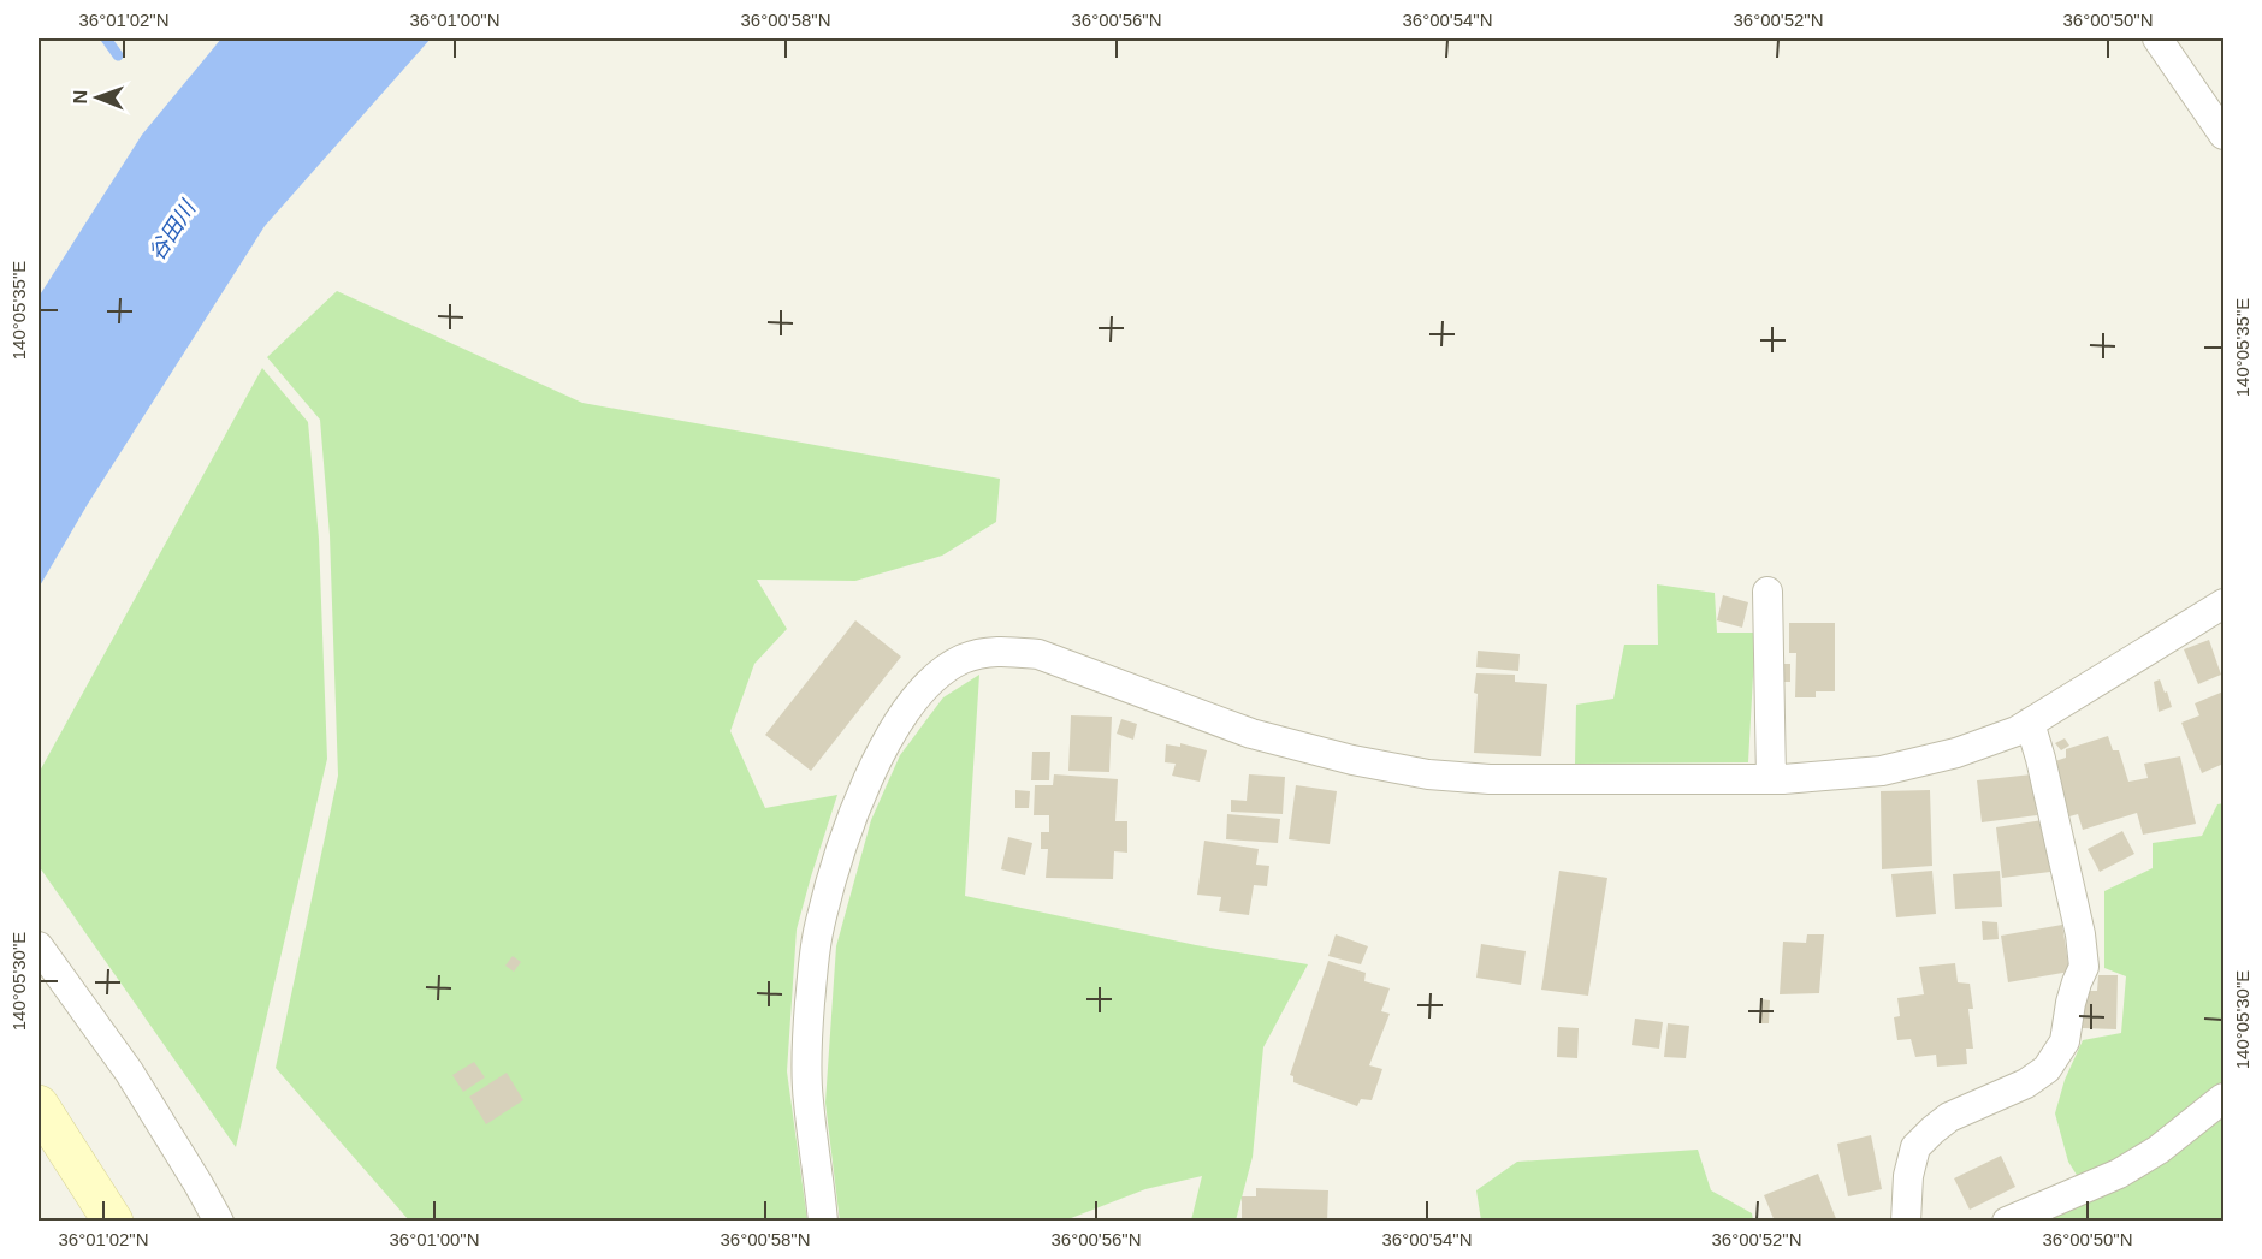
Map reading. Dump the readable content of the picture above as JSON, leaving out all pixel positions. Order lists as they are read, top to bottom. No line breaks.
{"water":["谷田川"],"north":"left","coordinates":["36°01'02\"N","36°01'00\"N","36°00'58\"N","36°00'56\"N","36°00'54\"N","36°00'52\"N","36°00'50\"N","140°05'35\"E","140°05'30\"E"]}
